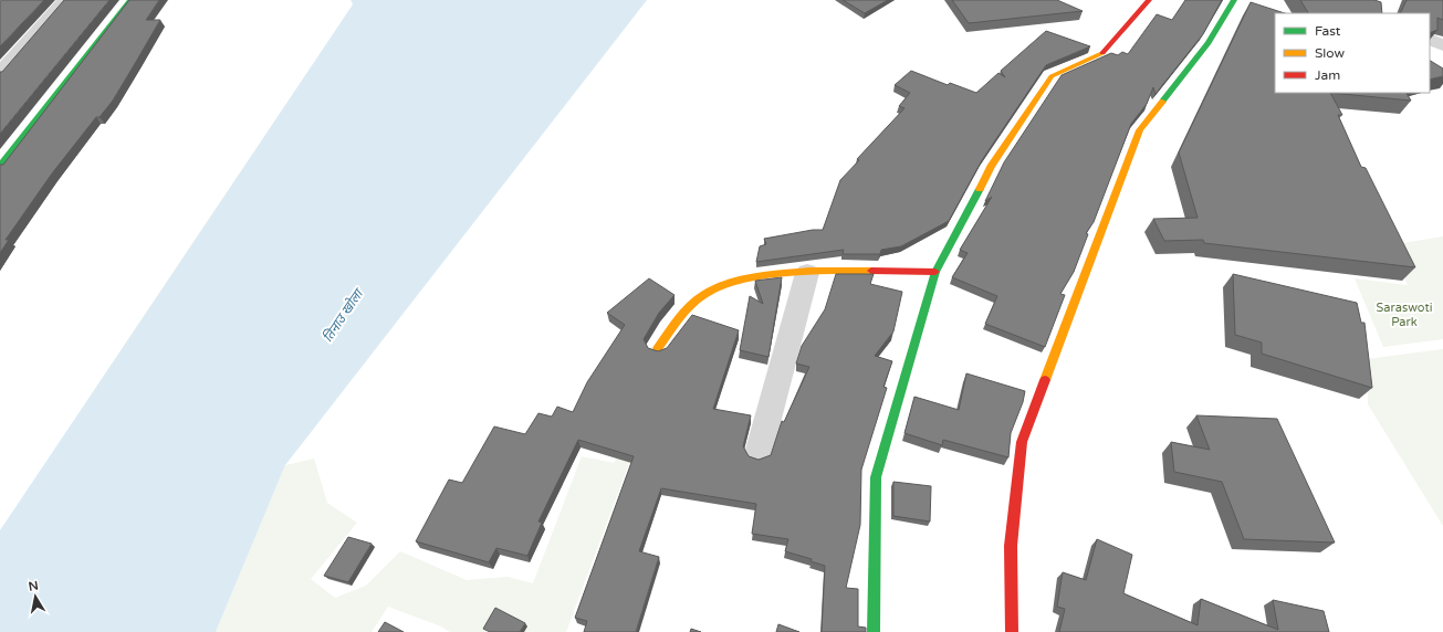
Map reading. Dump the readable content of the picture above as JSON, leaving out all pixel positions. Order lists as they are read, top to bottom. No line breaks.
{"water":["तिनाउ खोला"],"parks":["Saraswoti Park"],"legend":["Fast","Slow","Jam"],"north":"top"}
